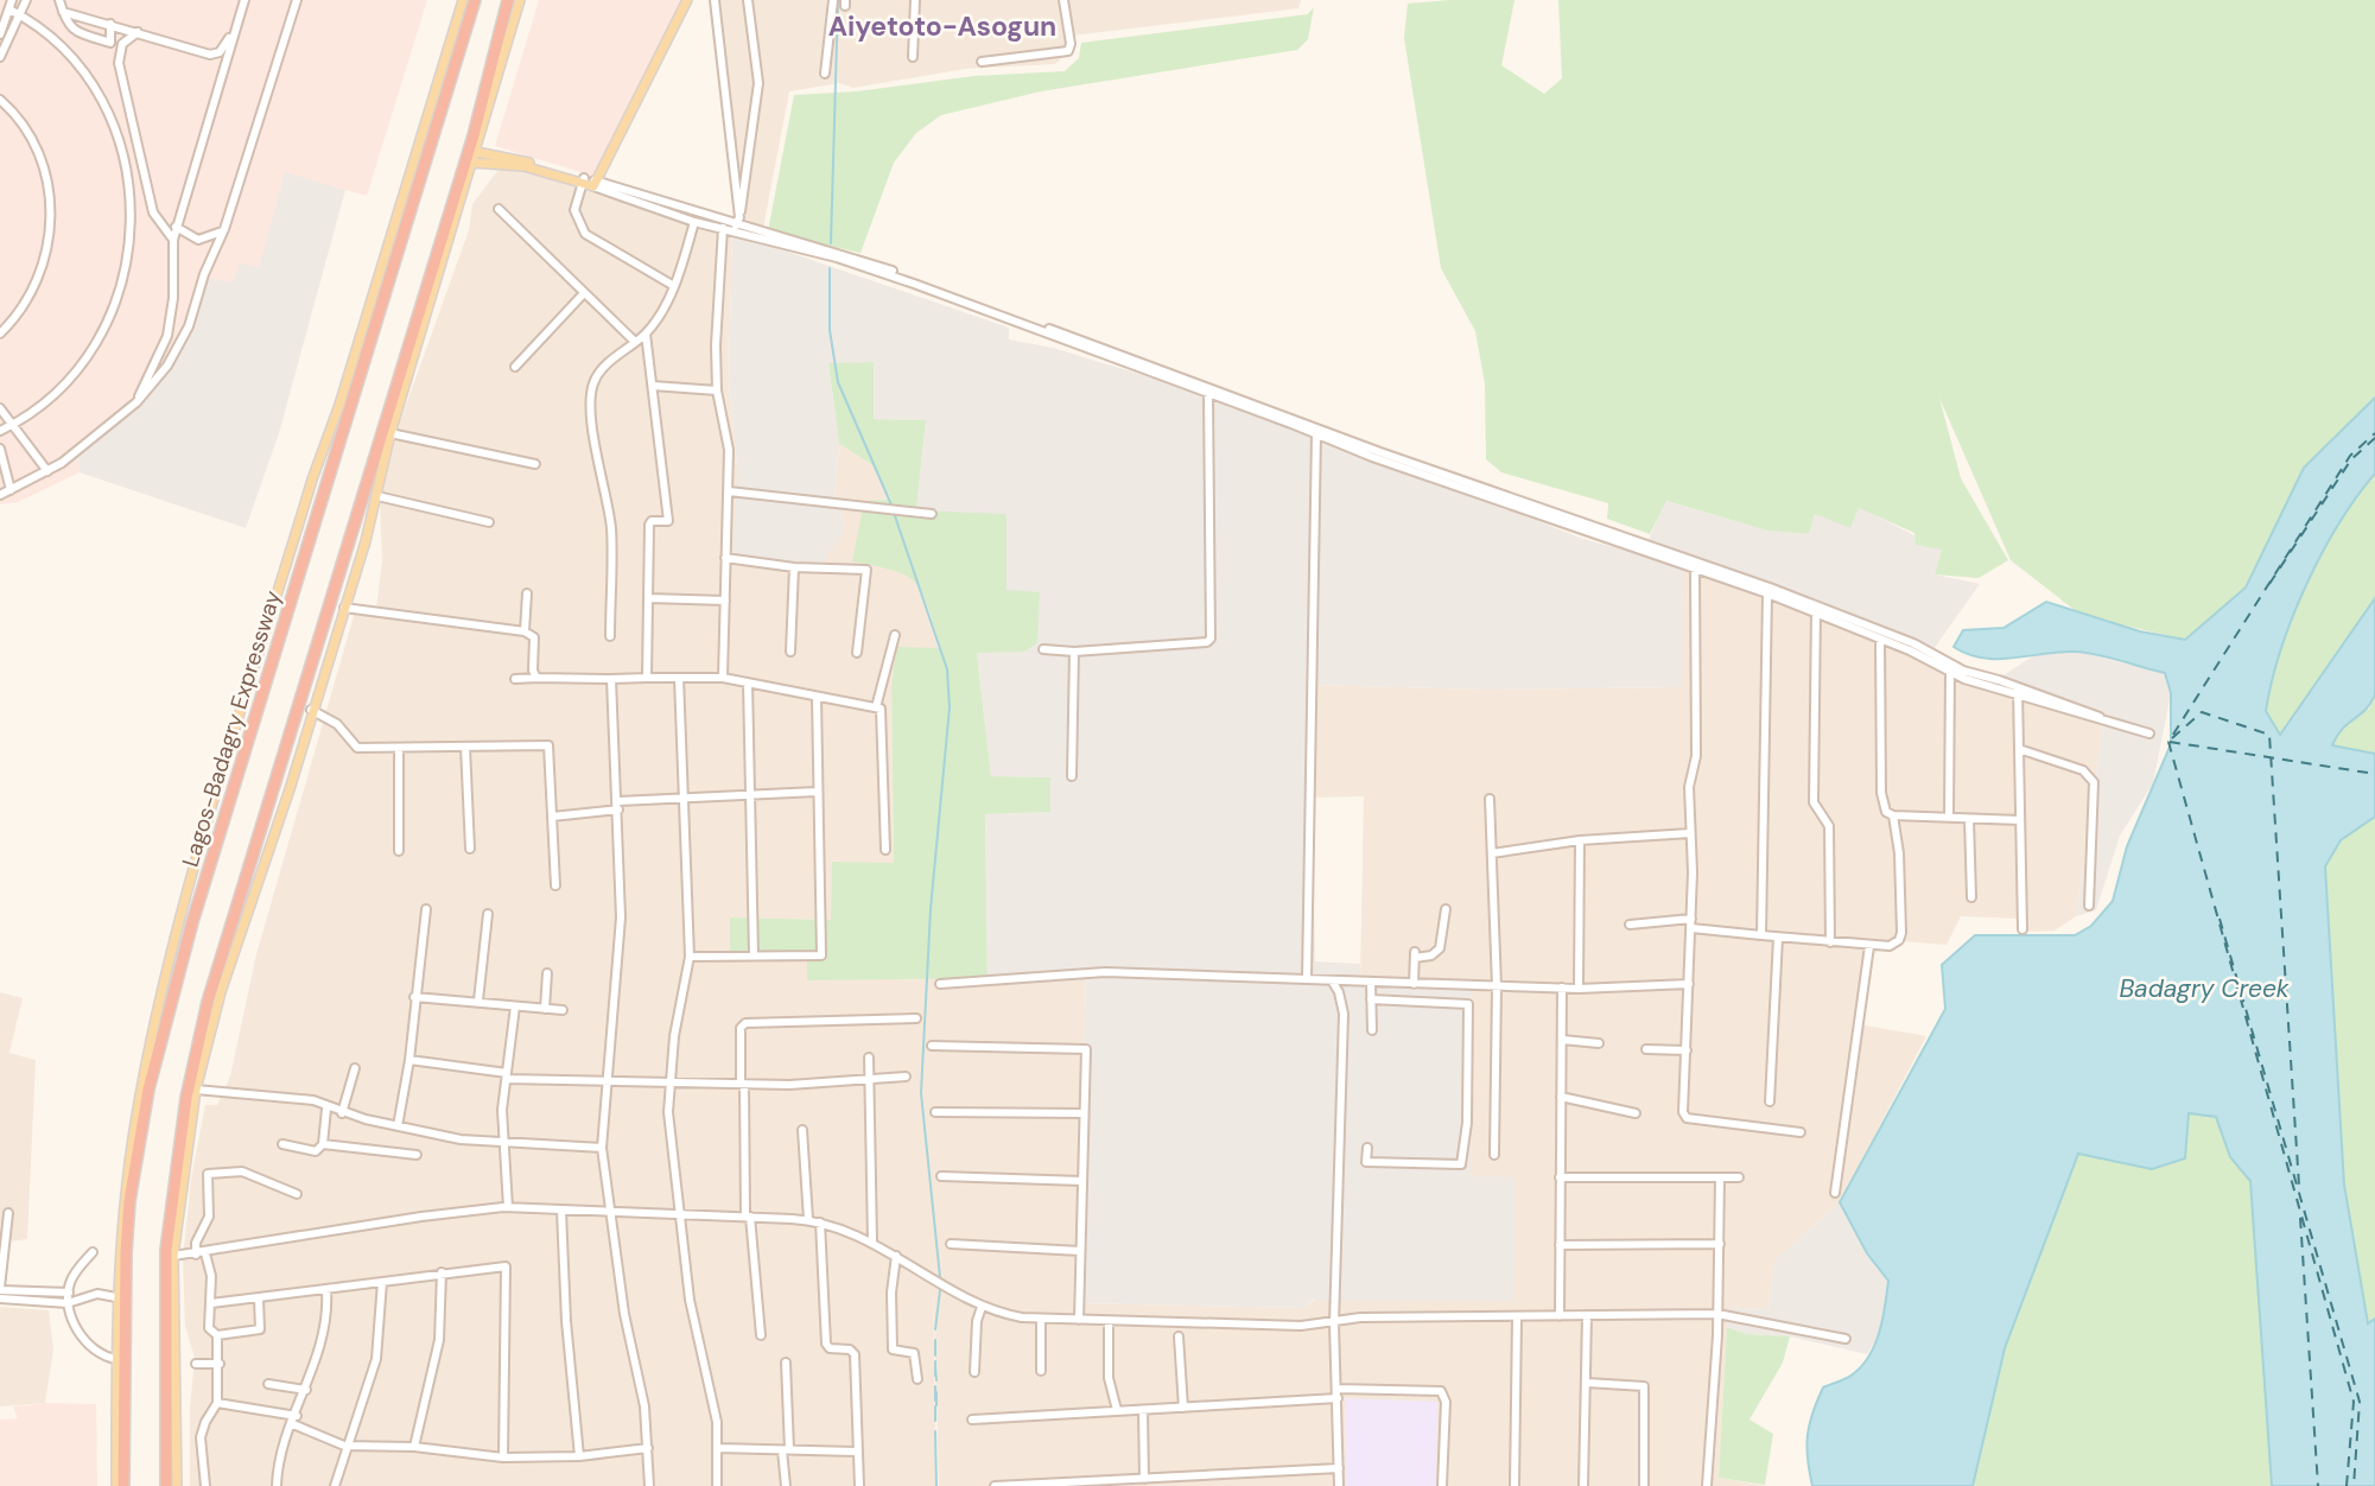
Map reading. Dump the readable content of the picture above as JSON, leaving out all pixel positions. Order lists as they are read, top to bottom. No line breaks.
{"streets":{"highway":["Lagos-Badagry Expressway"]},"districts":["Aiyetoto-Asogun"],"water":["Badagry Creek"]}
